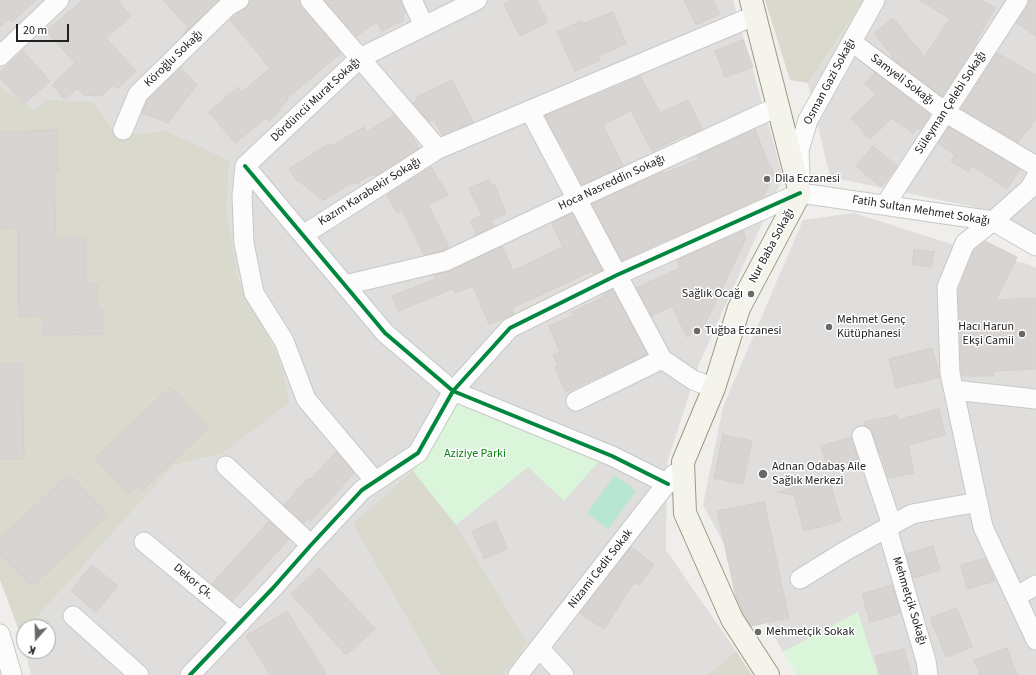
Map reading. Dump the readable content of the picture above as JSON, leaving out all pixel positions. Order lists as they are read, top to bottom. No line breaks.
{"streets":{"main road":["Nur Baba Sokağı"],"street":["Köroğlu Sokağı","Samyeli Sokağı","Osman Gazi Sokağı","Dördüncü Murat Sokağı","Süleyman Çelebi Sokağı","Hoca Nasreddin Sokağı","Kazım Karabekir Sokağı","Fatih Sultan Mehmet Sokağı","Nizami Cedit Sokak","Dekor Çk.","Mehmetçik Sokağı"]},"crossings":[["Samyeli Sokağı","Osman Gazi Sokağı"],["Samyeli Sokağı","Süleyman Çelebi Sokağı"],["Osman Gazi Sokağı","Fatih Sultan Mehmet Sokağı"],["Osman Gazi Sokağı","Nur Baba Sokağı"],["Süleyman Çelebi Sokağı","Fatih Sultan Mehmet Sokağı"],["Fatih Sultan Mehmet Sokağı","Nur Baba Sokağı"],["Nur Baba Sokağı","Nizami Cedit Sokak"]],"parks":["Aziziye Parki"],"places":["Dila Eczanesi","Sağlık Ocağı","Mehmet Genç Kütüphanesi","Tuğba Eczanesi","Hacı Harun Ekşi Camii","Adnan Odabaş Aile Sağlık Merkezi","Mehmetçik Sokak"],"scale_bar":"20 m","north":"bottom"}
